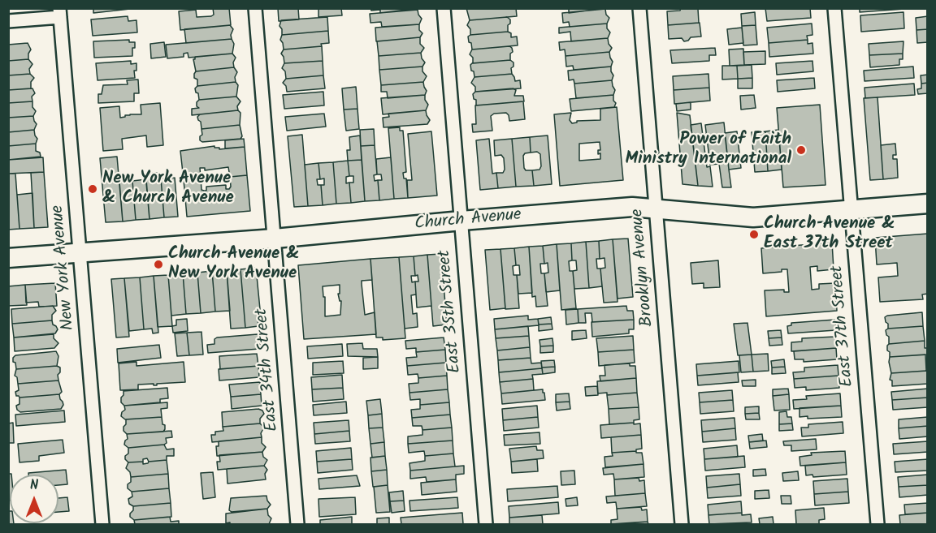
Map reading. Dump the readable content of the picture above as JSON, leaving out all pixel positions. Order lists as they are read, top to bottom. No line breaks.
{"streets":{"main road":["Church Avenue"],"street":["New York Avenue","Brooklyn Avenue","East 35th Street","East 37th Street","East 34th Street"]},"crossings":[["Church Avenue","New York Avenue"],["Church Avenue","Brooklyn Avenue"],["Church Avenue","East 35th Street"],["Church Avenue","East 37th Street"],["Church Avenue","East 34th Street"]],"places":["Power of Faith Ministry International","New York Avenue & Church Avenue","Church Avenue & East 37th Street","Church Avenue & New York Avenue"],"north":"top"}
